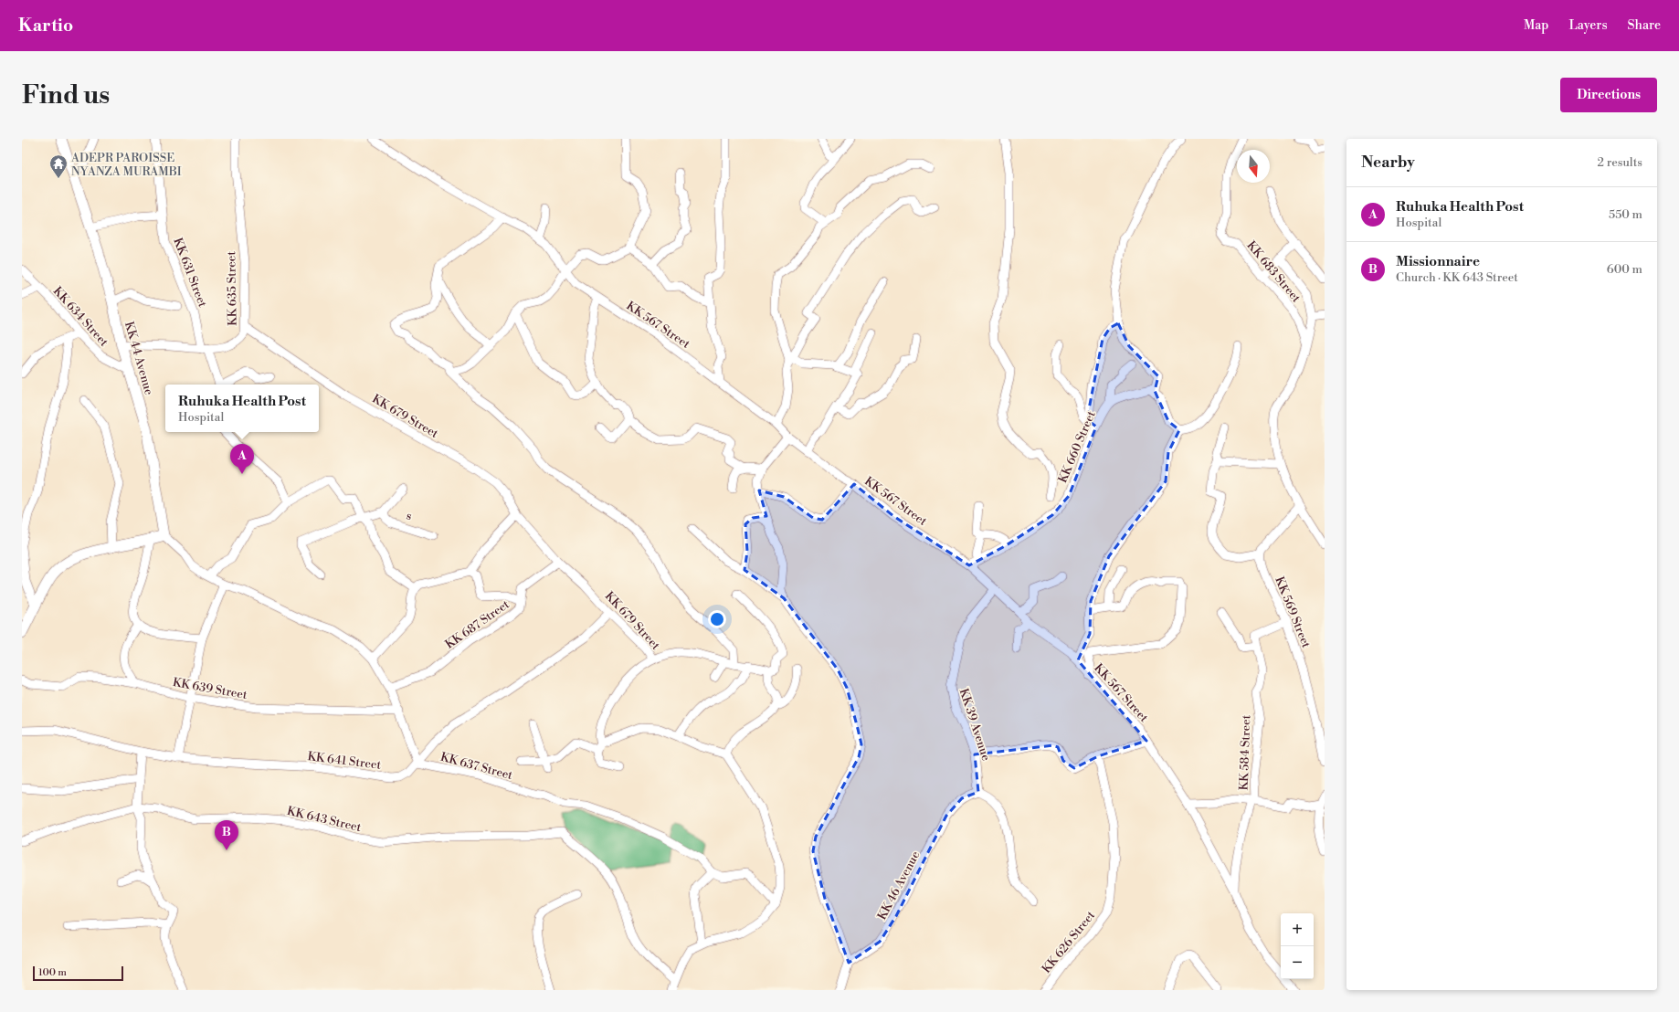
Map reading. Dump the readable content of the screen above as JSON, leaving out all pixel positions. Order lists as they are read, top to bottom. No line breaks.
{"streets":{"main road":["KK 44 Avenue"],"street":["KK 683 Street","KK 631 Street","KK 635 Street","KK 634 Street","KK 567 Street","KK 679 Street","KK 660 Street","s","KK 569 Street","KK 687 Street","KK 639 Street","KK 39 Avenue","KK 584 Street","KK 641 Street","KK 637 Street","KK 643 Street","KK 46 Avenue","KK 626 Street"]},"crossings":[["KK 631 Street","KK 635 Street"],["KK 635 Street","KK 44 Avenue"],["KK 635 Street","KK 679 Street"],["KK 634 Street","KK 44 Avenue"],["KK 567 Street","KK 660 Street"],["KK 567 Street","KK 39 Avenue"],["KK 567 Street","KK 584 Street"],["KK 679 Street","KK 687 Street"],["KK 679 Street","KK 641 Street"],["KK 39 Avenue","KK 46 Avenue"],["KK 641 Street","KK 637 Street"]],"places":{"temple":["ADEPR PAROISSE NYANZA MURAMBI"]},"scale_bar":"100 m","north":"bottom","page":{"header":"Kartio","nav":["Map","Layers","Share"],"buttons":"Directions","title":"Find us","heading":["Nearby","2 results"],"list":[{"mark":"A","name":"Ruhuka Health Post","note":"Hospital","value":"550 m"},{"mark":"B","name":"Missionnaire","note":"Church · KK 643 Street","value":"600 m"}],"popup":["Ruhuka Health Post","Hospital"],"pins":["A","B"],"map_buttons":["+","−"],"scale":"100 m"}}
